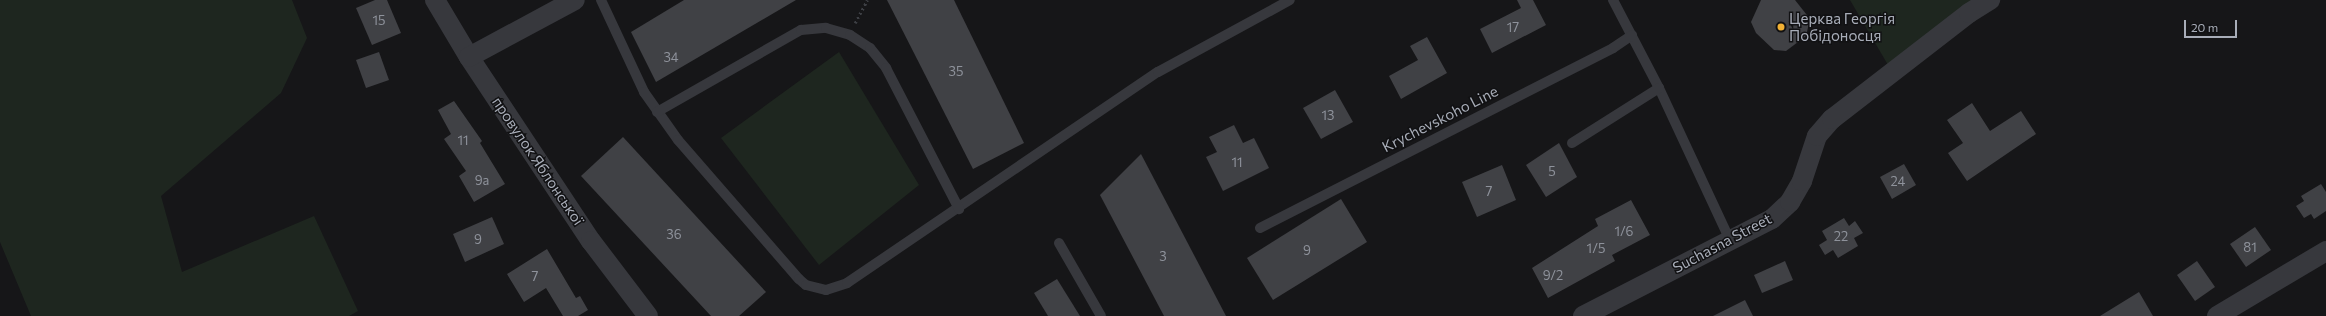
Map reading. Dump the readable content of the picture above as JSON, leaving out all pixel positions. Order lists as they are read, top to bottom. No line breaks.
{"streets":{"street":["провулок Яблонської","Suchasna Street"],"lane":["Krychevskoho Line"]},"places":["Церква Георгія Побідоносця"],"house_numbers":["15","17","34","35","13","11","11","5","9а","24","7","1/6","36","22","9","81","1/5","9","3","9/2","7"],"scale_bar":"20 m"}
